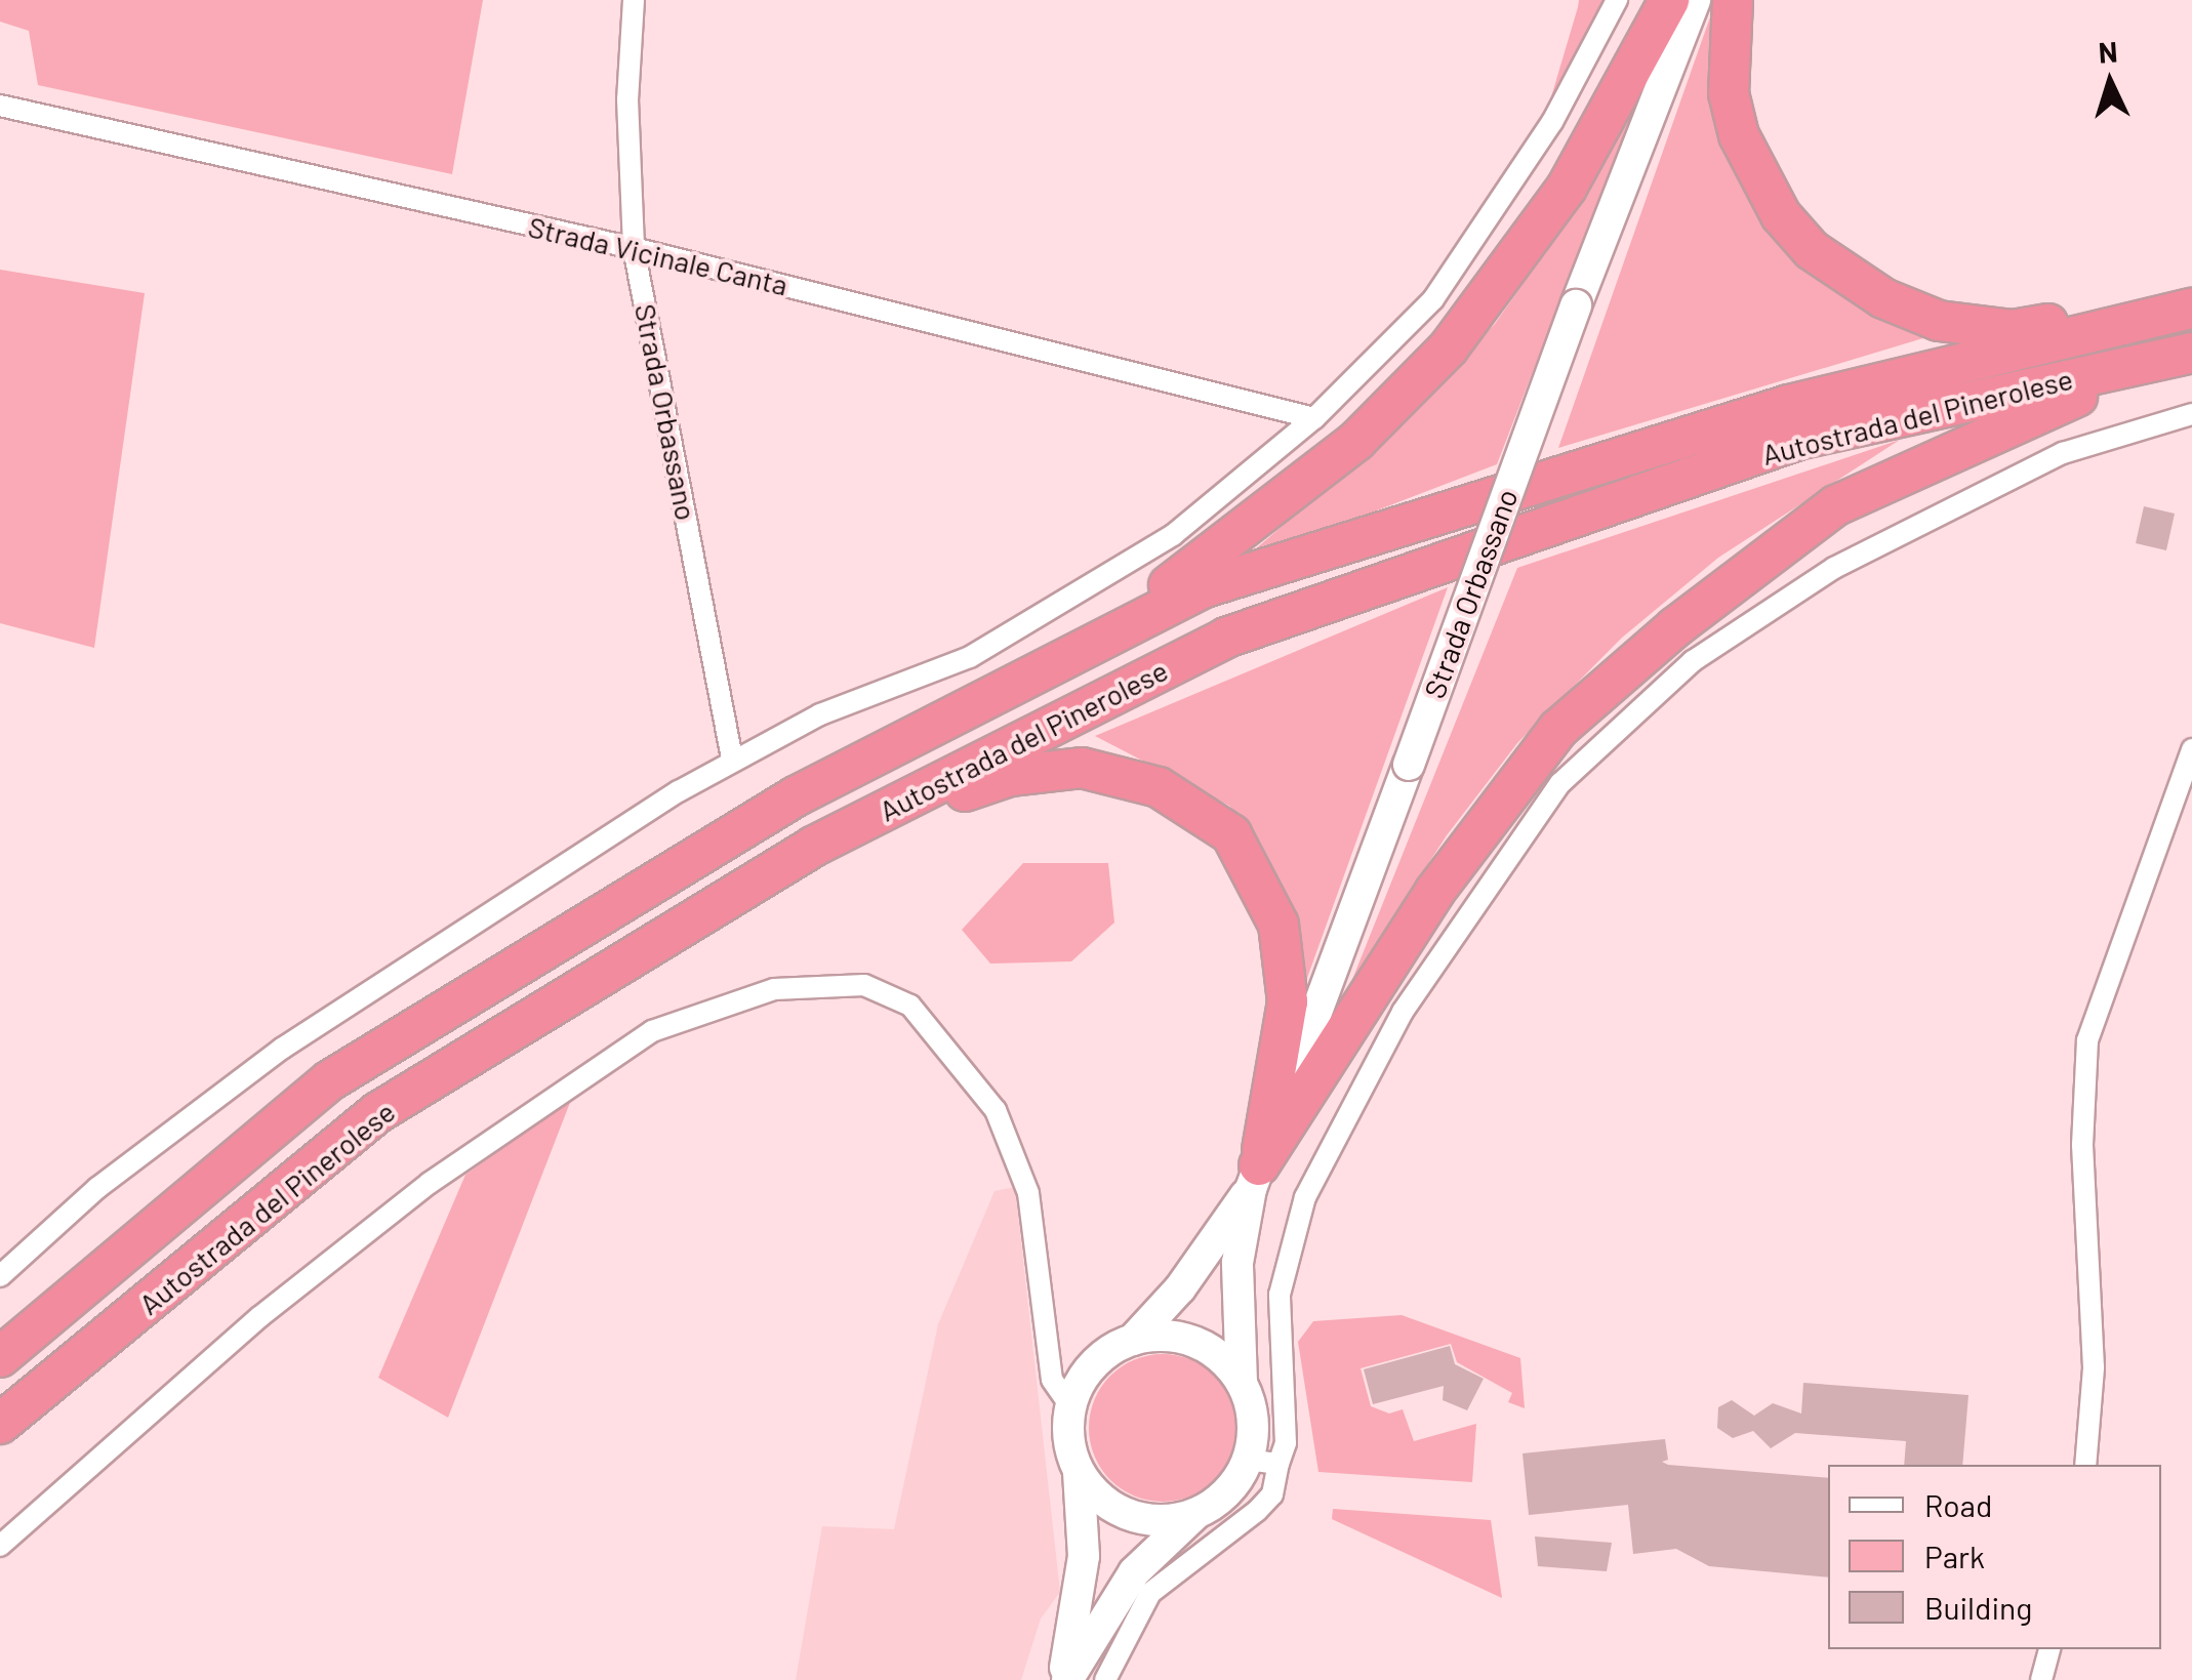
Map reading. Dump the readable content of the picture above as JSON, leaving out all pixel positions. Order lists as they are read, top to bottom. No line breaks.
{"streets":{"highway":["Autostrada del Pinerolese"],"main road":["Strada Orbassano"],"street":["Strada Vicinale Canta"]},"crossings":[["Strada Vicinale Canta","Strada Orbassano"]],"legend":["Road","Park","Building"],"north":"top"}
